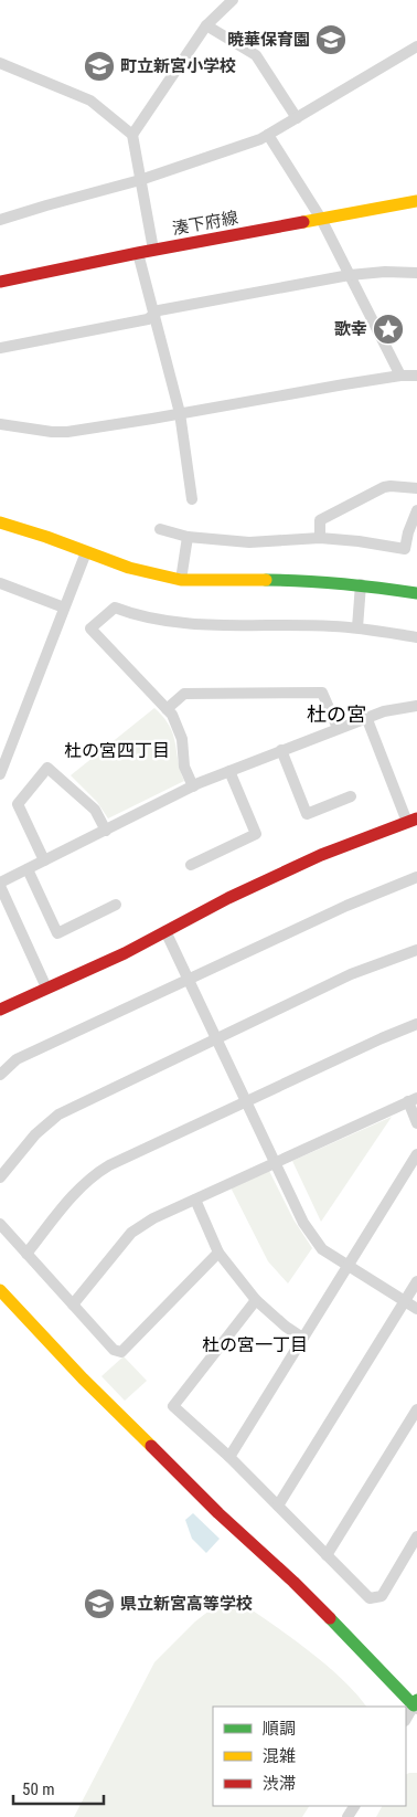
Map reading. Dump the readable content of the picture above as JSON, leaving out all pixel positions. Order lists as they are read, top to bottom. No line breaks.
{"streets":{"street":["湊下府線"]},"districts":["杜の宮","杜の宮四丁目","杜の宮一丁目"],"places":{"school or university":["暁華保育園","町立新宮小学校","県立新宮高等学校"],"place":["歌幸"]},"legend":["順調","混雑","渋滞"],"scale_bar":"50 m"}
